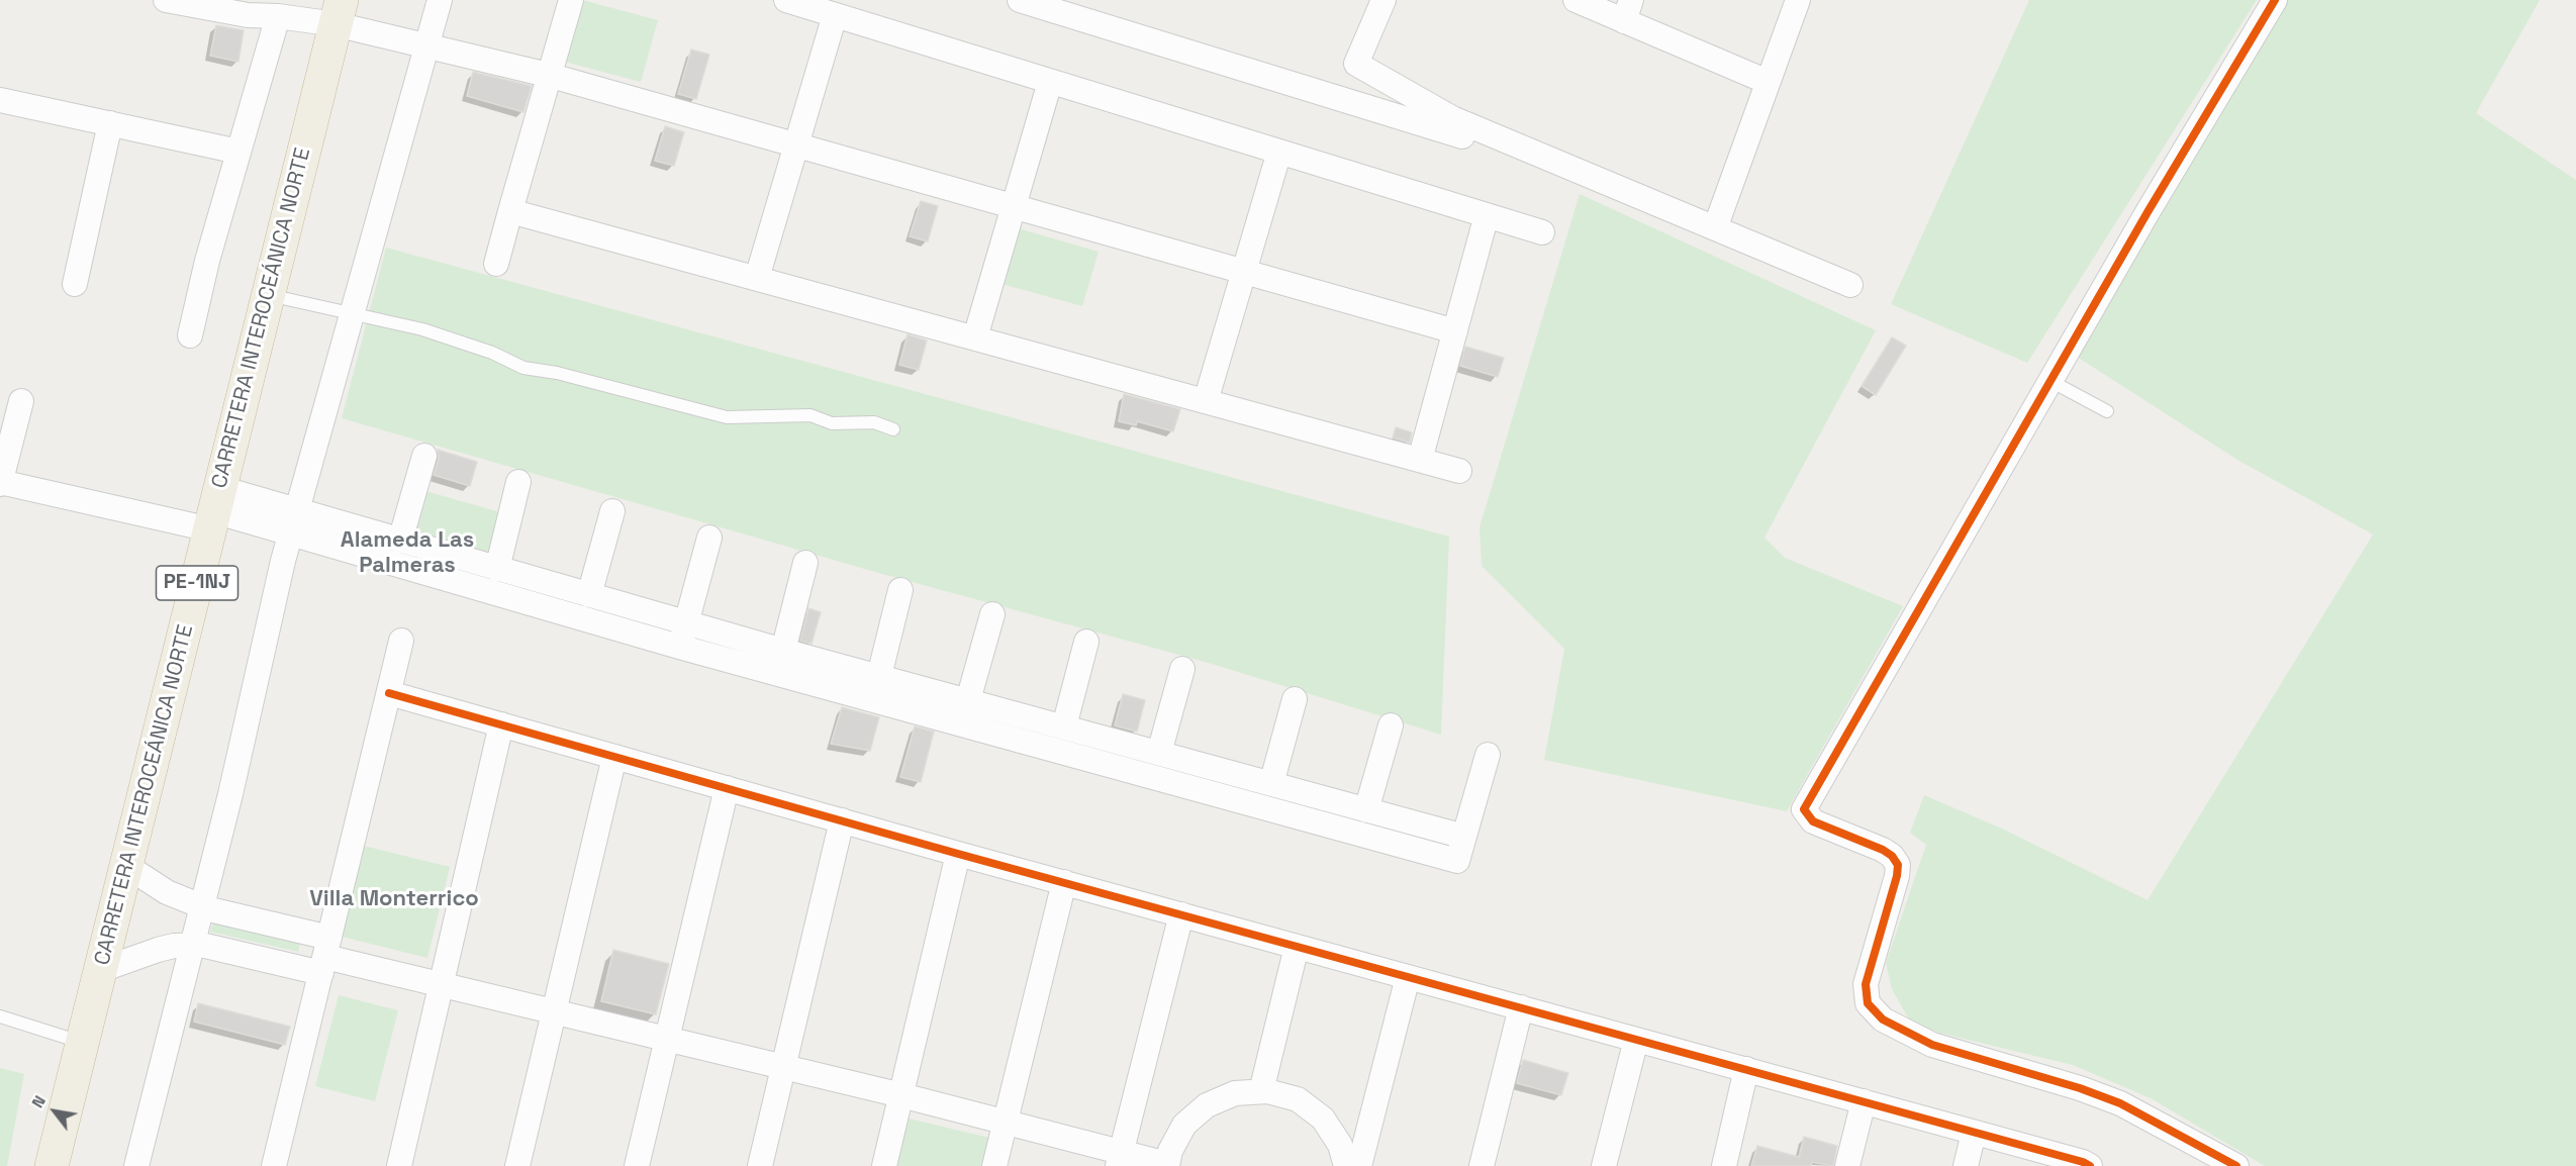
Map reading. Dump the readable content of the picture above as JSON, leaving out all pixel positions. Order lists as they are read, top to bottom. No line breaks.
{"streets":{"highway":["CARRETERA INTEROCEÁNICA NORTE","PE-1NJ"]},"districts":["Alameda Las Palmeras","Villa Monterrico"],"north":"top left"}
